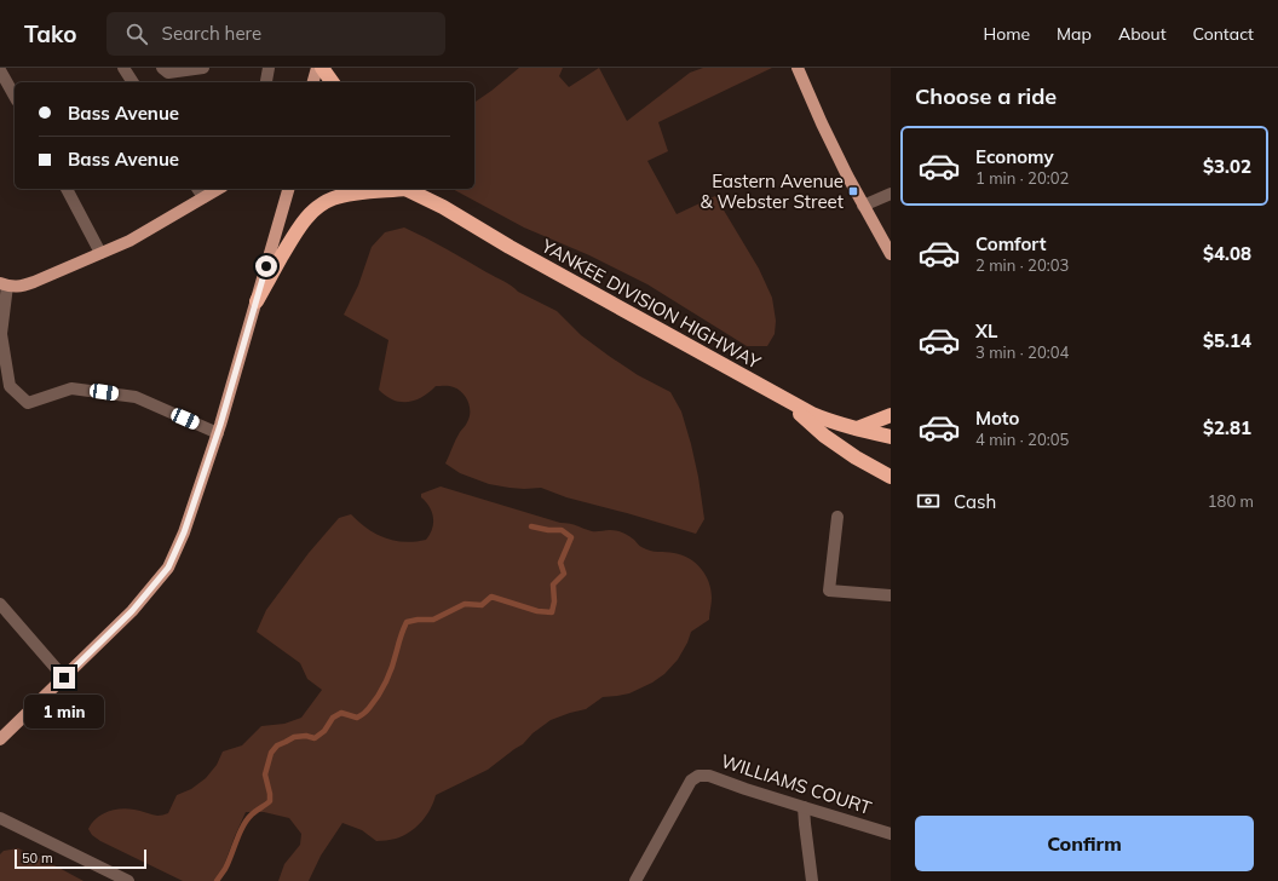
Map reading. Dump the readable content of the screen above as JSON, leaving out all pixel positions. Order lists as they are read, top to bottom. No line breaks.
{"streets":{"highway":["YANKEE DIVISION HIGHWAY"],"street":["WILLIAMS COURT"]},"places":{"transit":["Eastern Avenue & Webster Street"]},"scale_bar":"50 m","page":{"header":"Tako","search":"Search here","nav":["Home","Map","About","Contact"],"heading":"Choose a ride","banner":["Bass Avenue","Bass Avenue"],"list":[{"name":"Economy","note":"1 min · 20:02","value":"$3.02"},{"name":"Comfort","note":"2 min · 20:03","value":"$4.08"},{"name":"XL","note":"3 min · 20:04","value":"$5.14"},{"name":"Moto","note":"4 min · 20:05","value":"$2.81"}],"pay":["Cash","180 m"],"bubble":"1 min","buttons":"Confirm","scale":"50 m"}}
